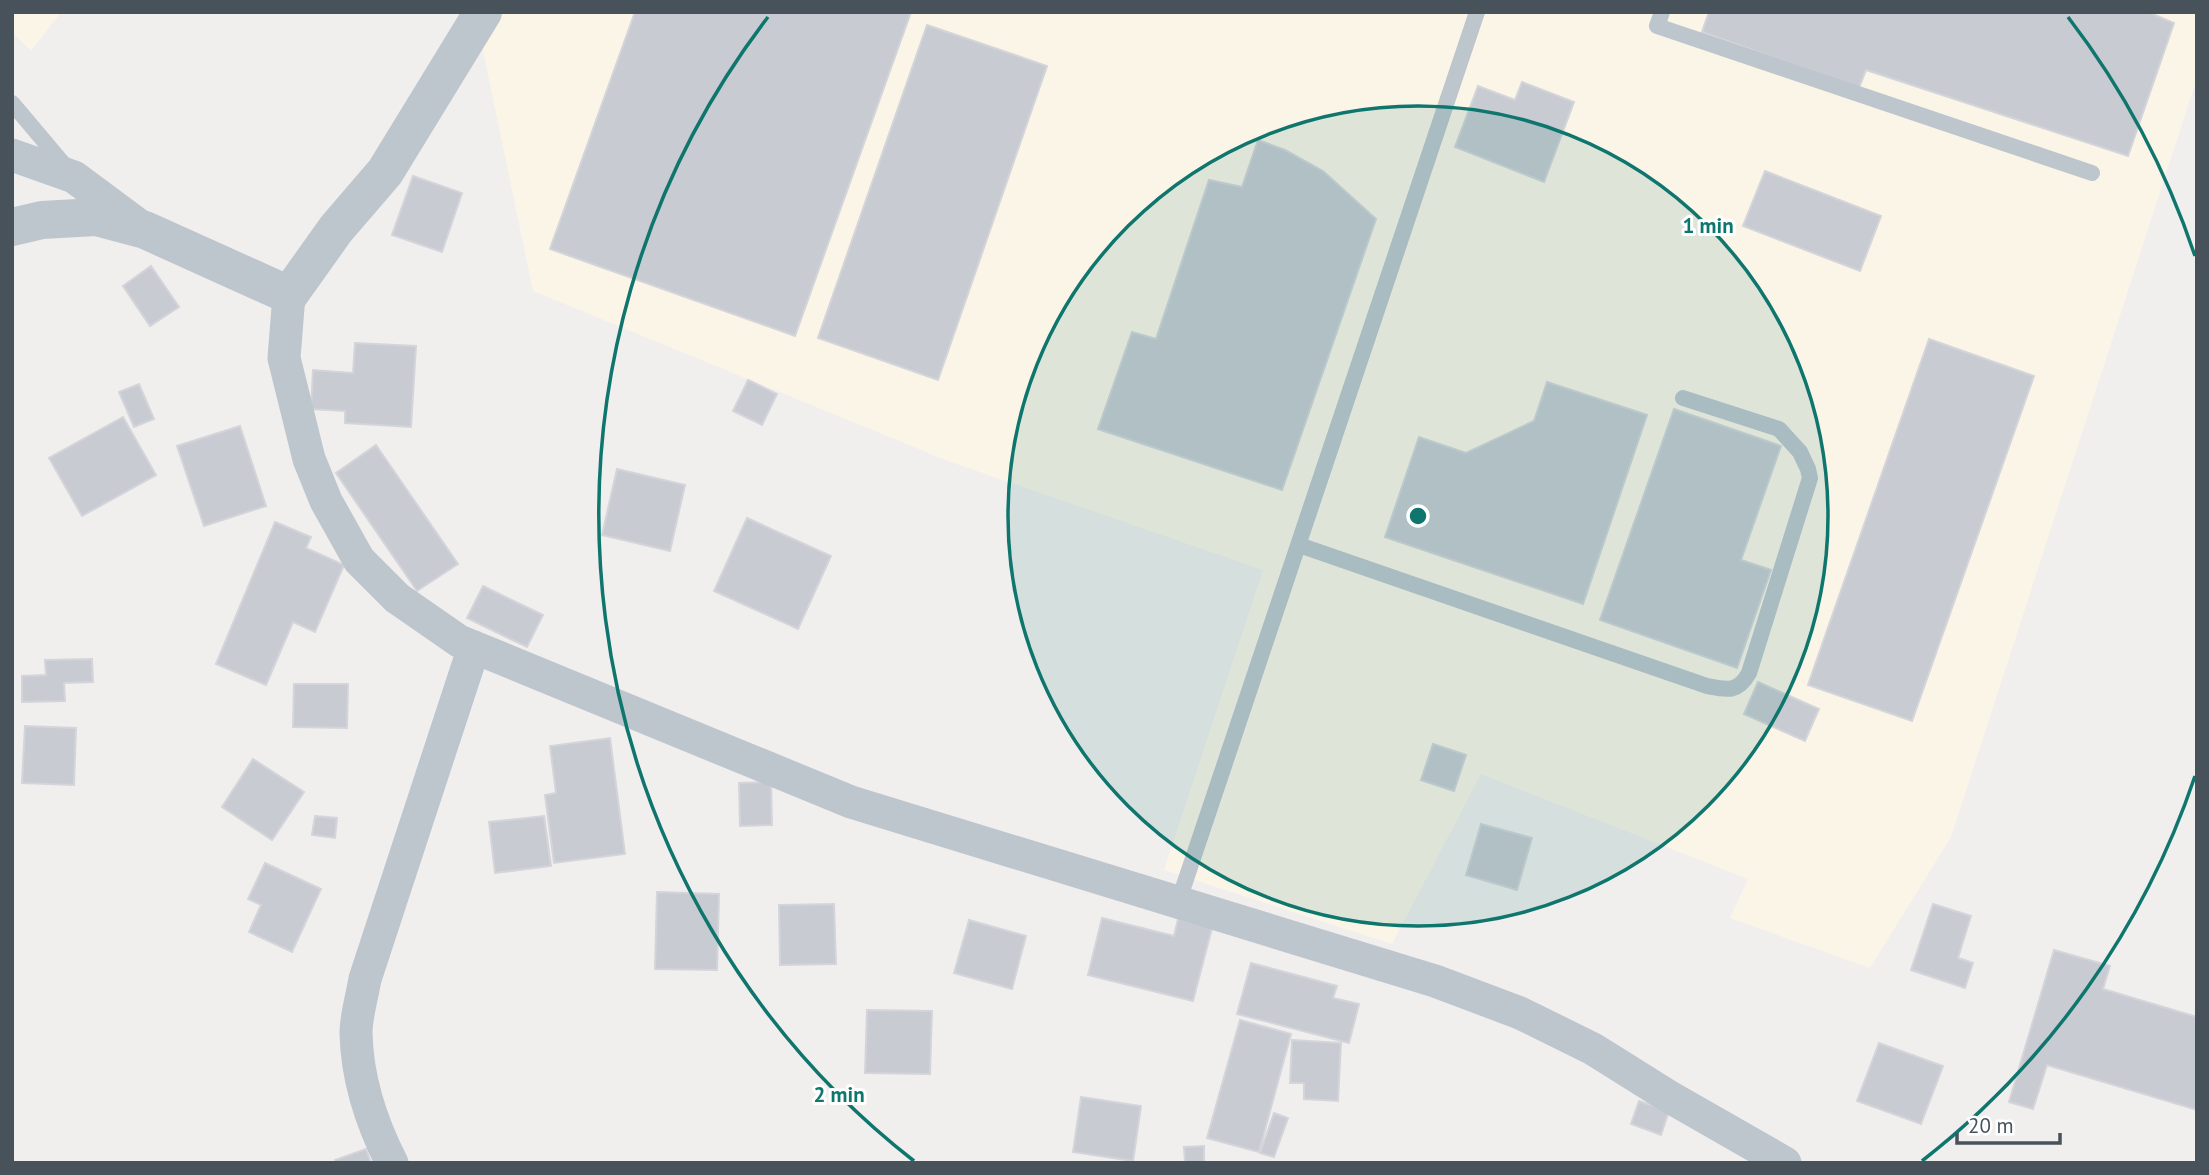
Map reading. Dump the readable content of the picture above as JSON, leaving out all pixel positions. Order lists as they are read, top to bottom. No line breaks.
{"scale_bar":"20 m","rings":["1 min","2 min"]}
